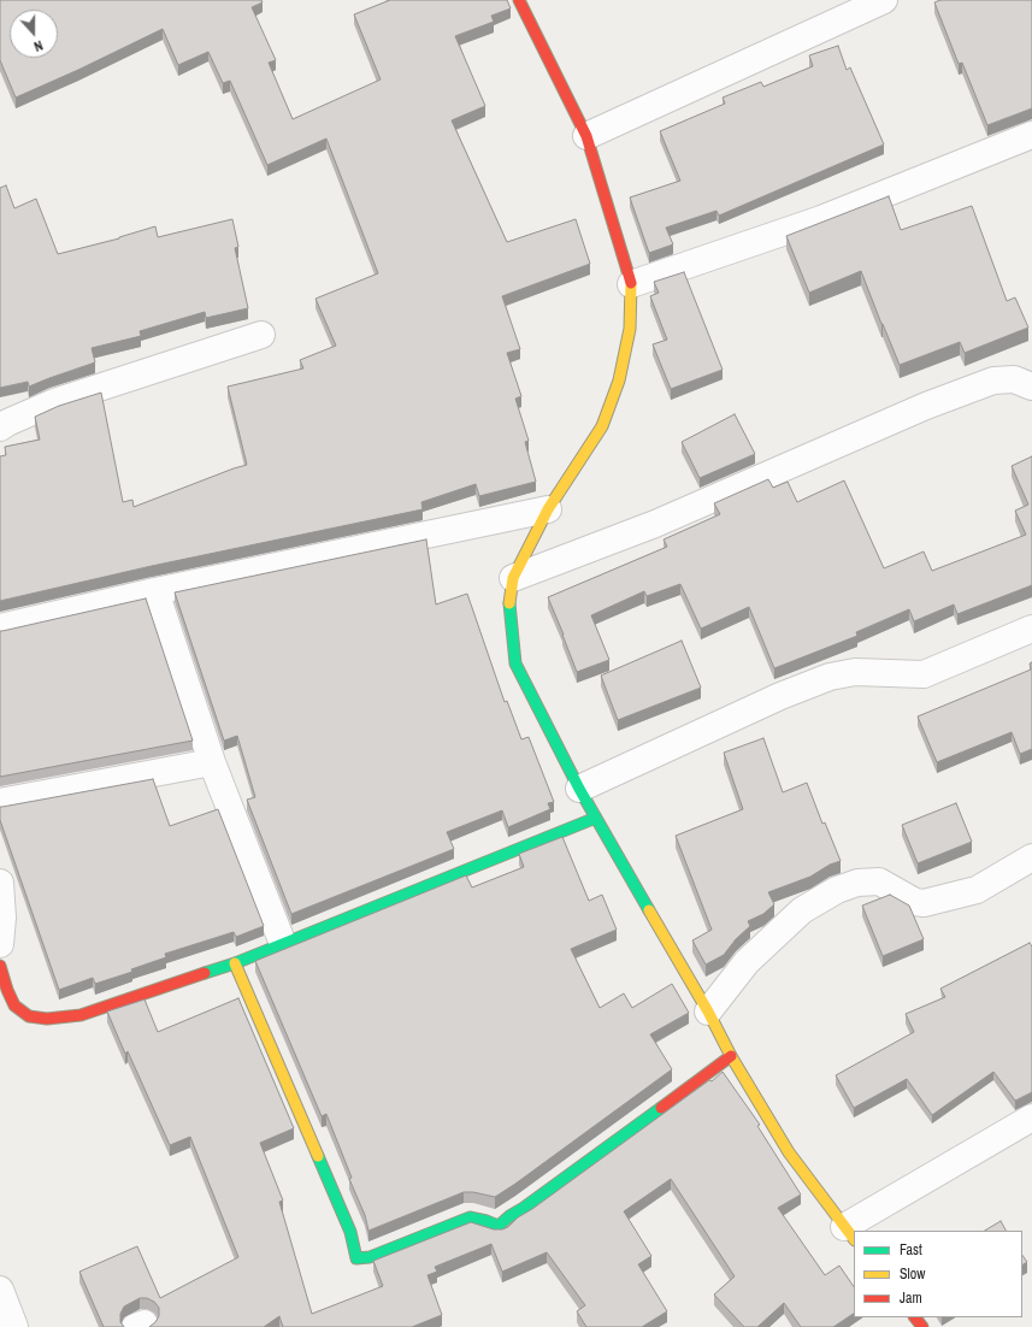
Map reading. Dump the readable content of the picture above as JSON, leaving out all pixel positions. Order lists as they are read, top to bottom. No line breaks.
{"legend":["Fast","Slow","Jam"],"north":"bottom"}
